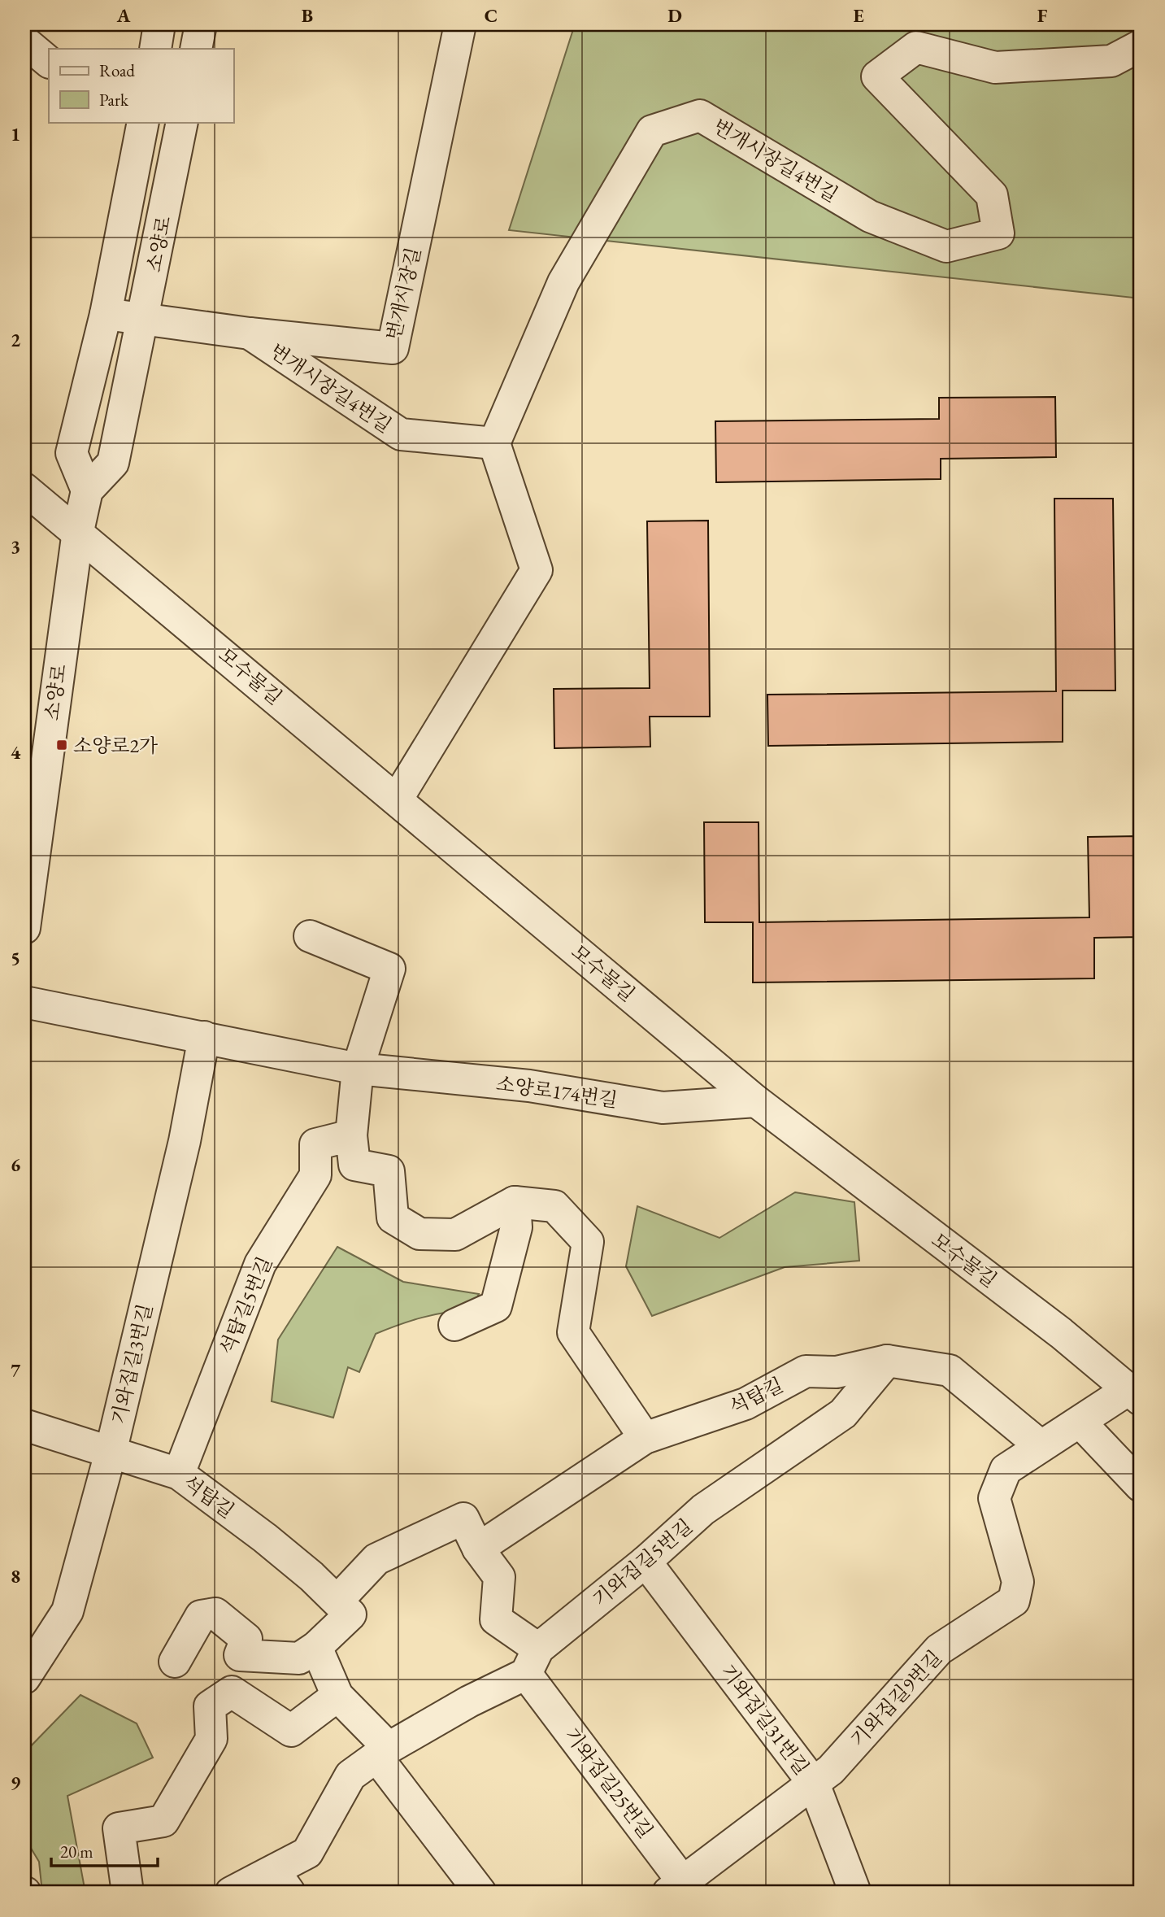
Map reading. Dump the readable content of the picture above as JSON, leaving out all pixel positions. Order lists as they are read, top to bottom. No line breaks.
{"streets":{"street":["번개시장길4번길","소양로","번개시장길","모수물길","소양로174번길","석탑길5번길","기와집길3번길","석탑길","기와집길5번길","기와집길9번길","기와집길31번길","기와집길25번길"]},"crossings":[["번개시장길4번길","번개시장길"],["소양로","번개시장길"],["소양로","모수물길"],["모수물길","소양로174번길"],["모수물길","기와집길9번길"],["소양로174번길","기와집길3번길"],["석탑길5번길","석탑길"],["기와집길3번길","석탑길"],["석탑길","기와집길5번길"],["석탑길","기와집길9번길"],["기와집길5번길","기와집길31번길"],["기와집길5번길","기와집길25번길"],["기와집길9번길","기와집길31번길"],["기와집길9번길","기와집길25번길"]],"places":{"transit":["소양로2가"]},"legend":["Road","Park"],"scale_bar":"20 m","grid":{"columns":["A","B","C","D","E","F"],"rows":["1","2","3","4","5","6","7","8","9"]}}
